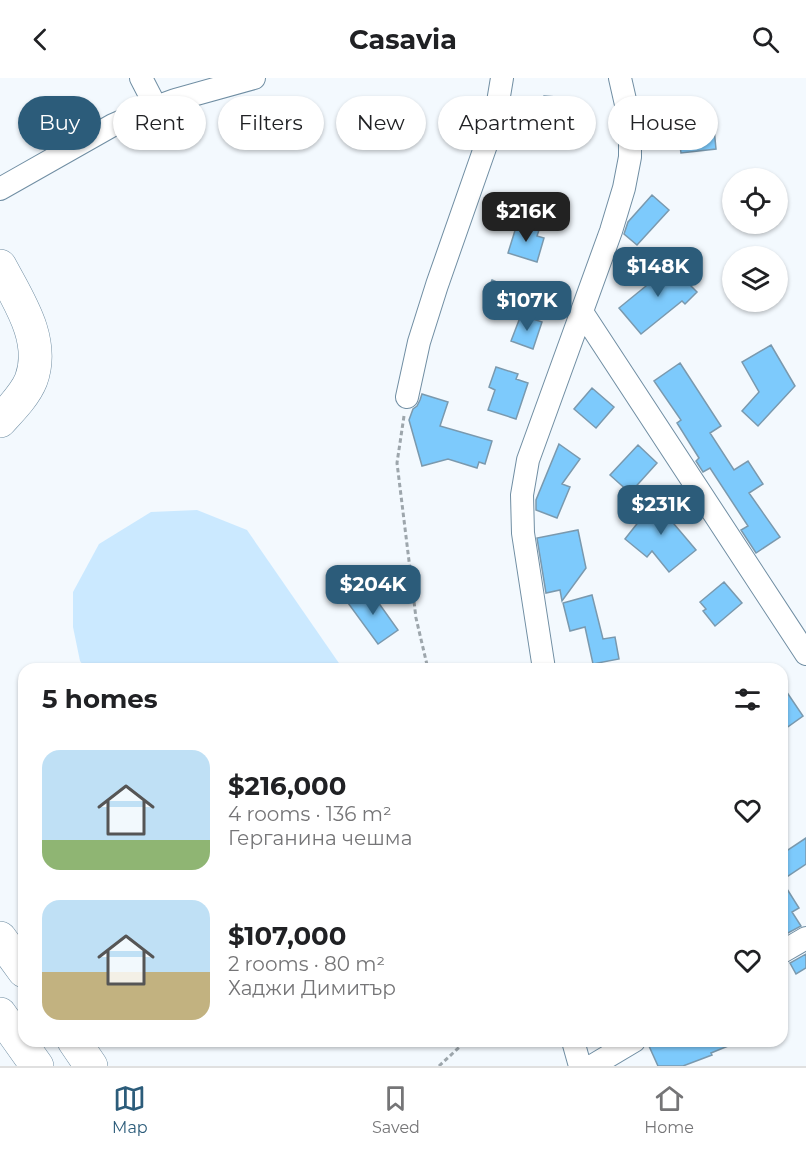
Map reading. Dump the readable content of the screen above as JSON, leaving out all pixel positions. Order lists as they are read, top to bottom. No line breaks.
{"page":{"header":"Casavia","chip":["Buy","Rent","Filters","New","Apartment","House"],"price":["$216K","$148K","$107K","$231K","$204K"],"heading":"5 homes","list":[{"name":"$216,000","note":"4 rooms · 136 m² · Герганина чешма"},{"name":"$107,000","note":"2 rooms · 80 m² · Хаджи Димитър"}],"tabs":["Map","Saved","Home"]}}
